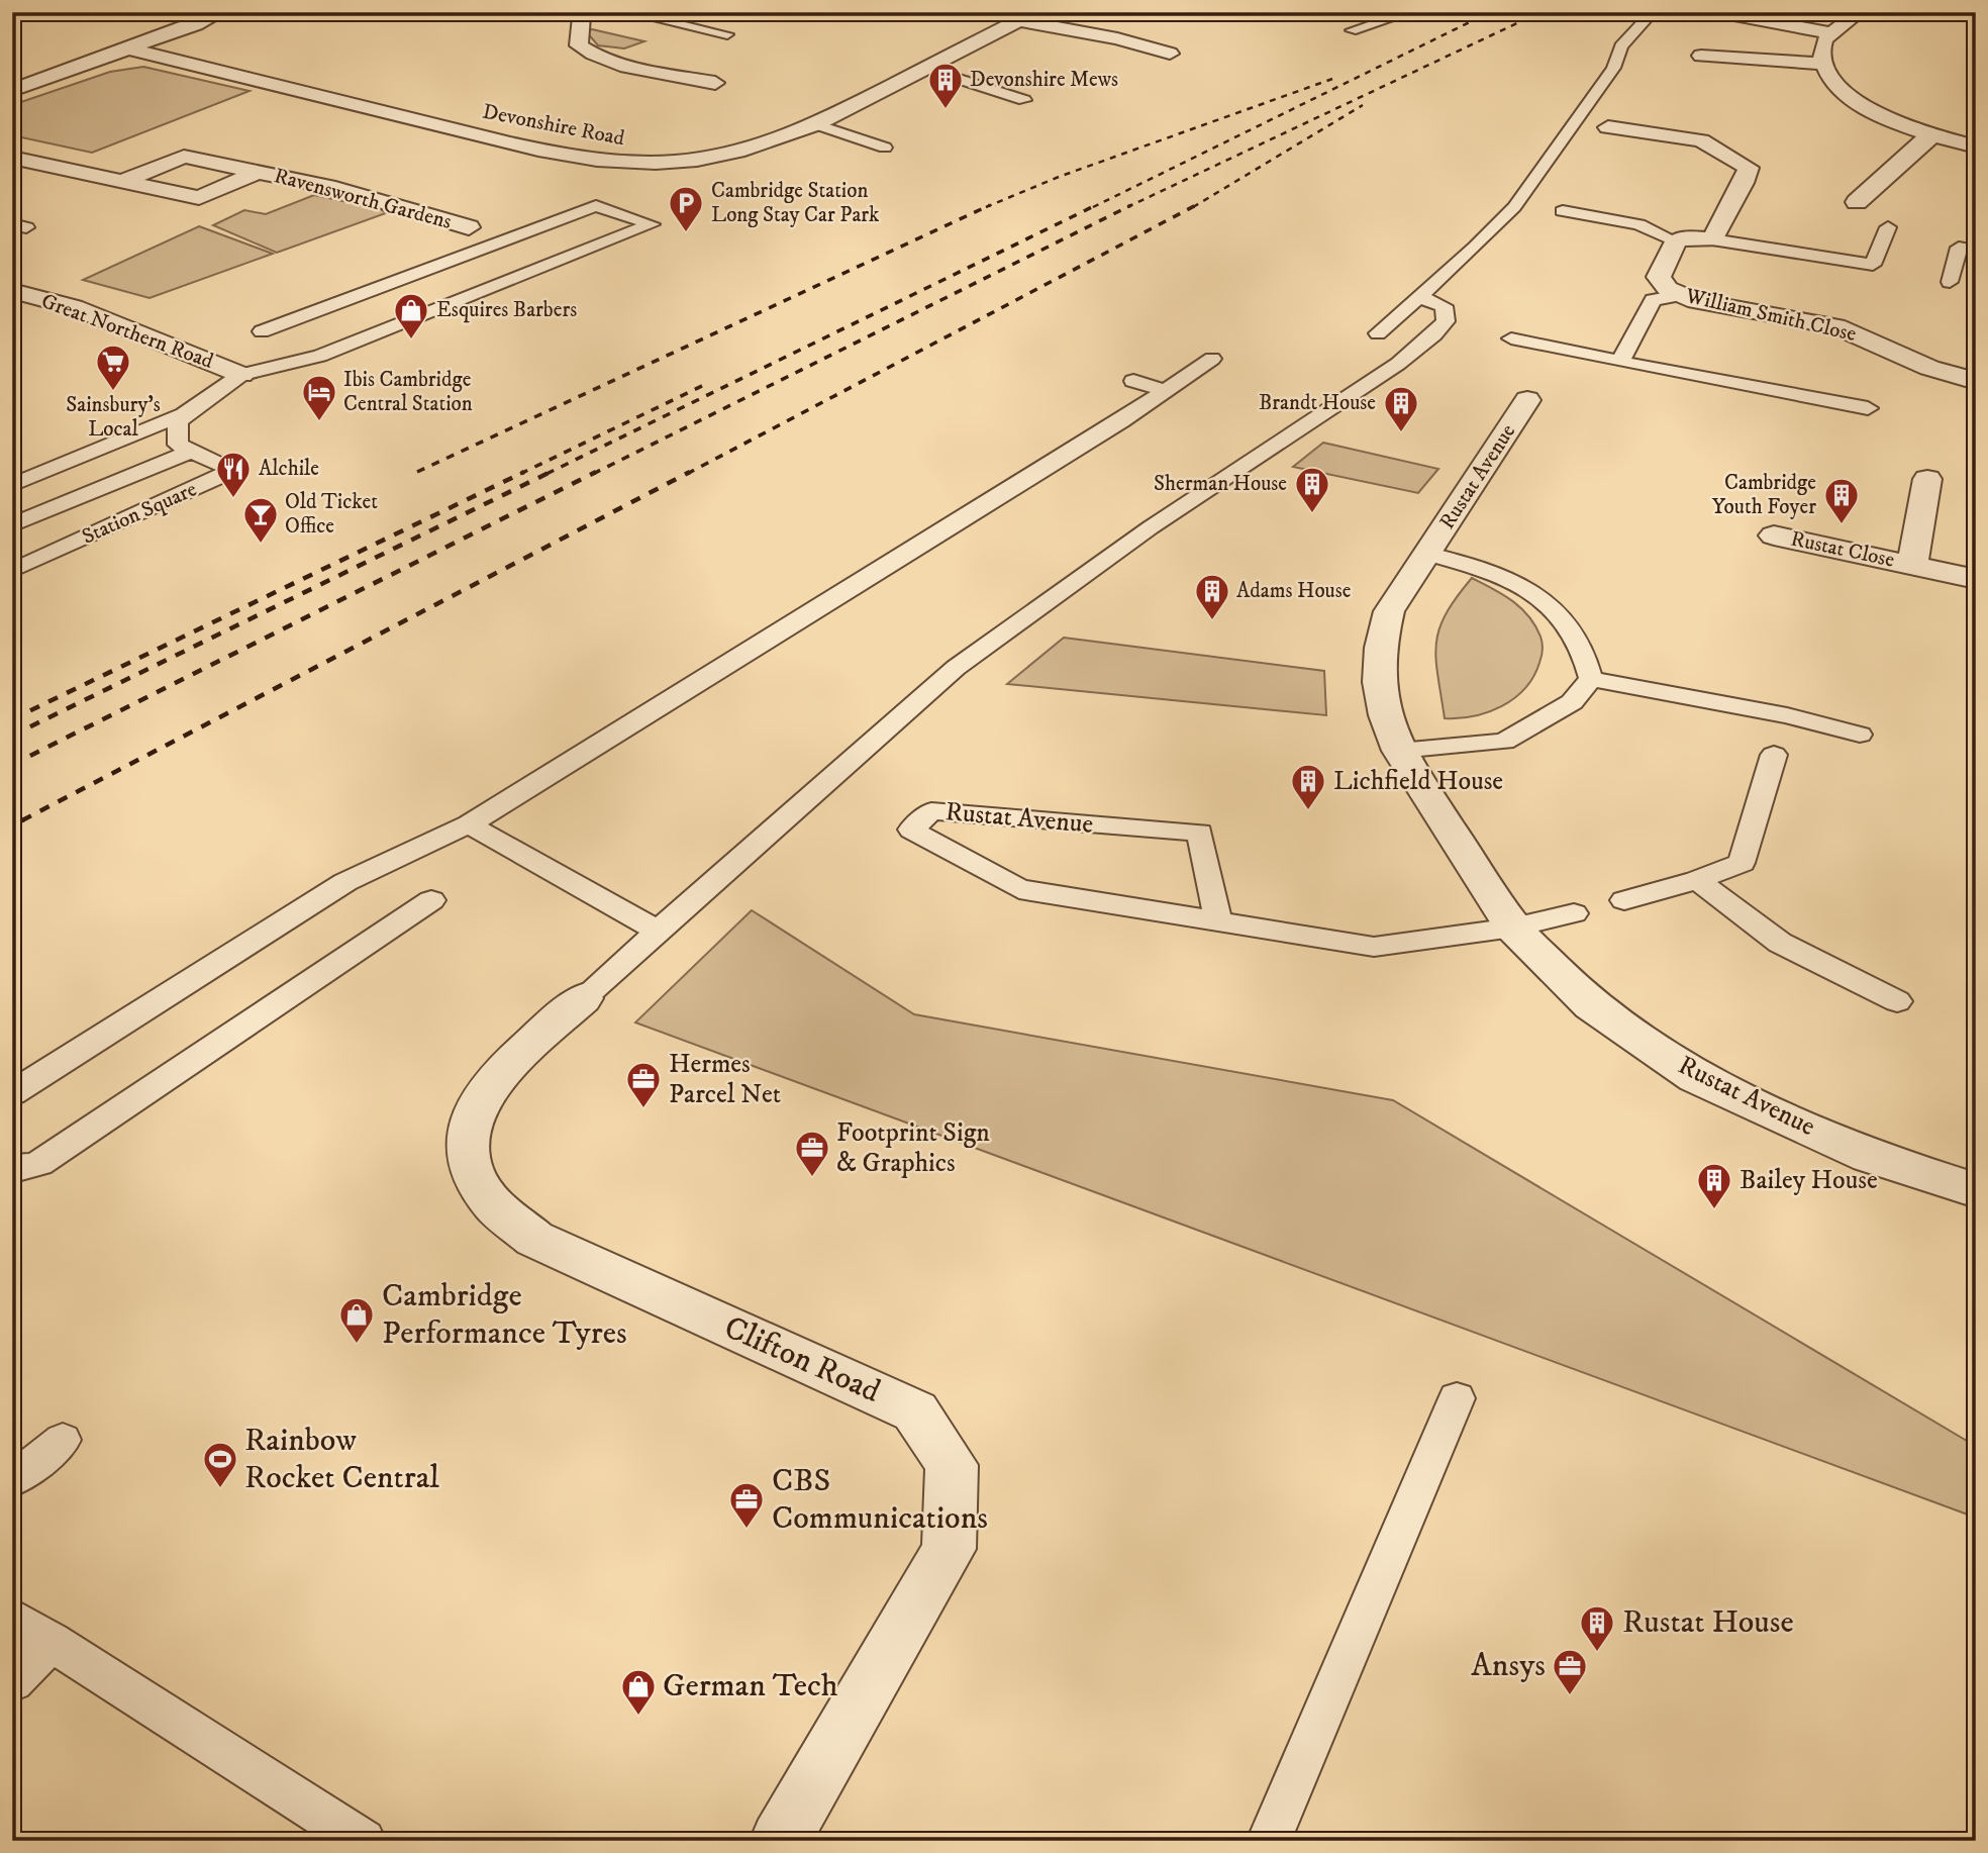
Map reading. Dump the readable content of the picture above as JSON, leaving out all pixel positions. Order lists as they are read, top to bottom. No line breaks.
{"streets":{"street":["Devonshire Road","Ravensworth Gardens","William Smith Close","Great Northern Road","Rustat Avenue","Rustat Close","Clifton Road"],"lane":["Station Square"]},"places":{"building":["Devonshire Mews","Brandt House","Sherman House","Cambridge Youth Foyer","Adams House","Lichfield House","Bailey House","Rustat House"],"parking":["Cambridge Station Long Stay Car Park"],"shop":["Esquires Barbers","Cambridge Performance Tyres","German Tech"],"supermarket":["Sainsbury's Local"],"hotel":["Ibis Cambridge Central Station"],"restaurant":["Alchile"],"bar":["Old Ticket Office"],"office":["Hermes Parcel Net","Footprint Sign & Graphics","CBS Communications","Ansys"],"sports":["Rainbow Rocket Central"]}}
